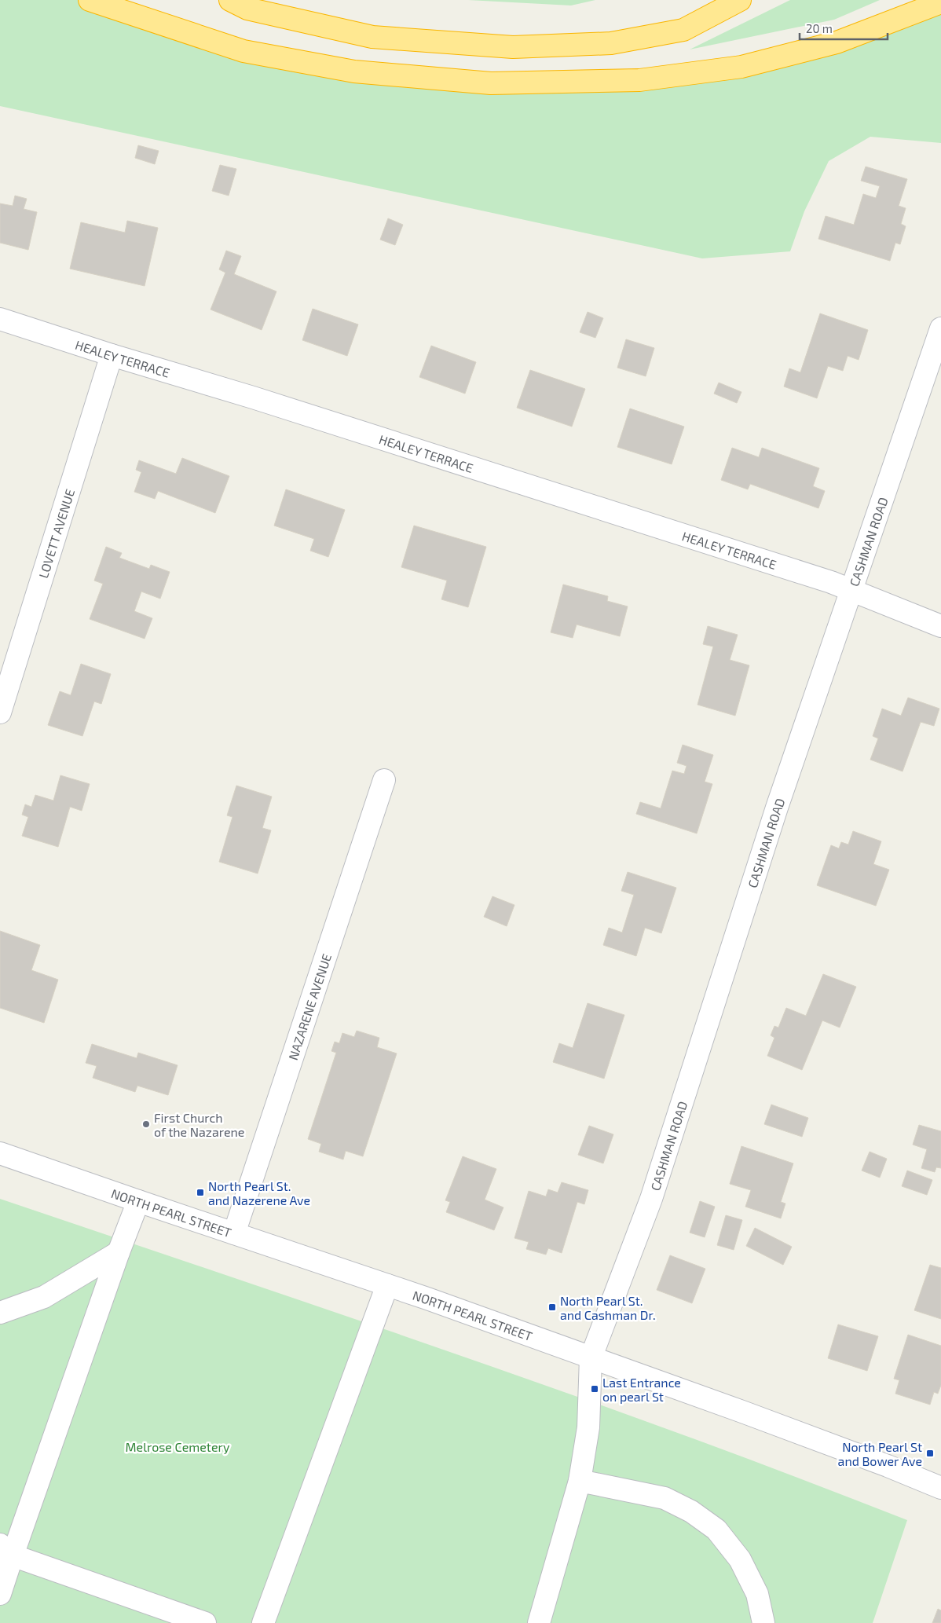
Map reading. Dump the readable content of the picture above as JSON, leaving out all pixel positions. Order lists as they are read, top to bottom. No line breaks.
{"streets":{"street":["HEALEY TERRACE","LOVETT AVENUE","CASHMAN ROAD","NAZARENE AVENUE","NORTH PEARL STREET"]},"crossings":[["HEALEY TERRACE","LOVETT AVENUE"],["HEALEY TERRACE","CASHMAN ROAD"],["CASHMAN ROAD","NORTH PEARL STREET"],["NAZARENE AVENUE","NORTH PEARL STREET"]],"parks":["Melrose Cemetery"],"places":{"other":["First Church of the Nazarene"],"transit":["North Pearl St. and Nazerene Ave","North Pearl St. and Cashman Dr.","Last Entrance on pearl St","North Pearl St and Bower Ave"]},"scale_bar":"20 m"}
